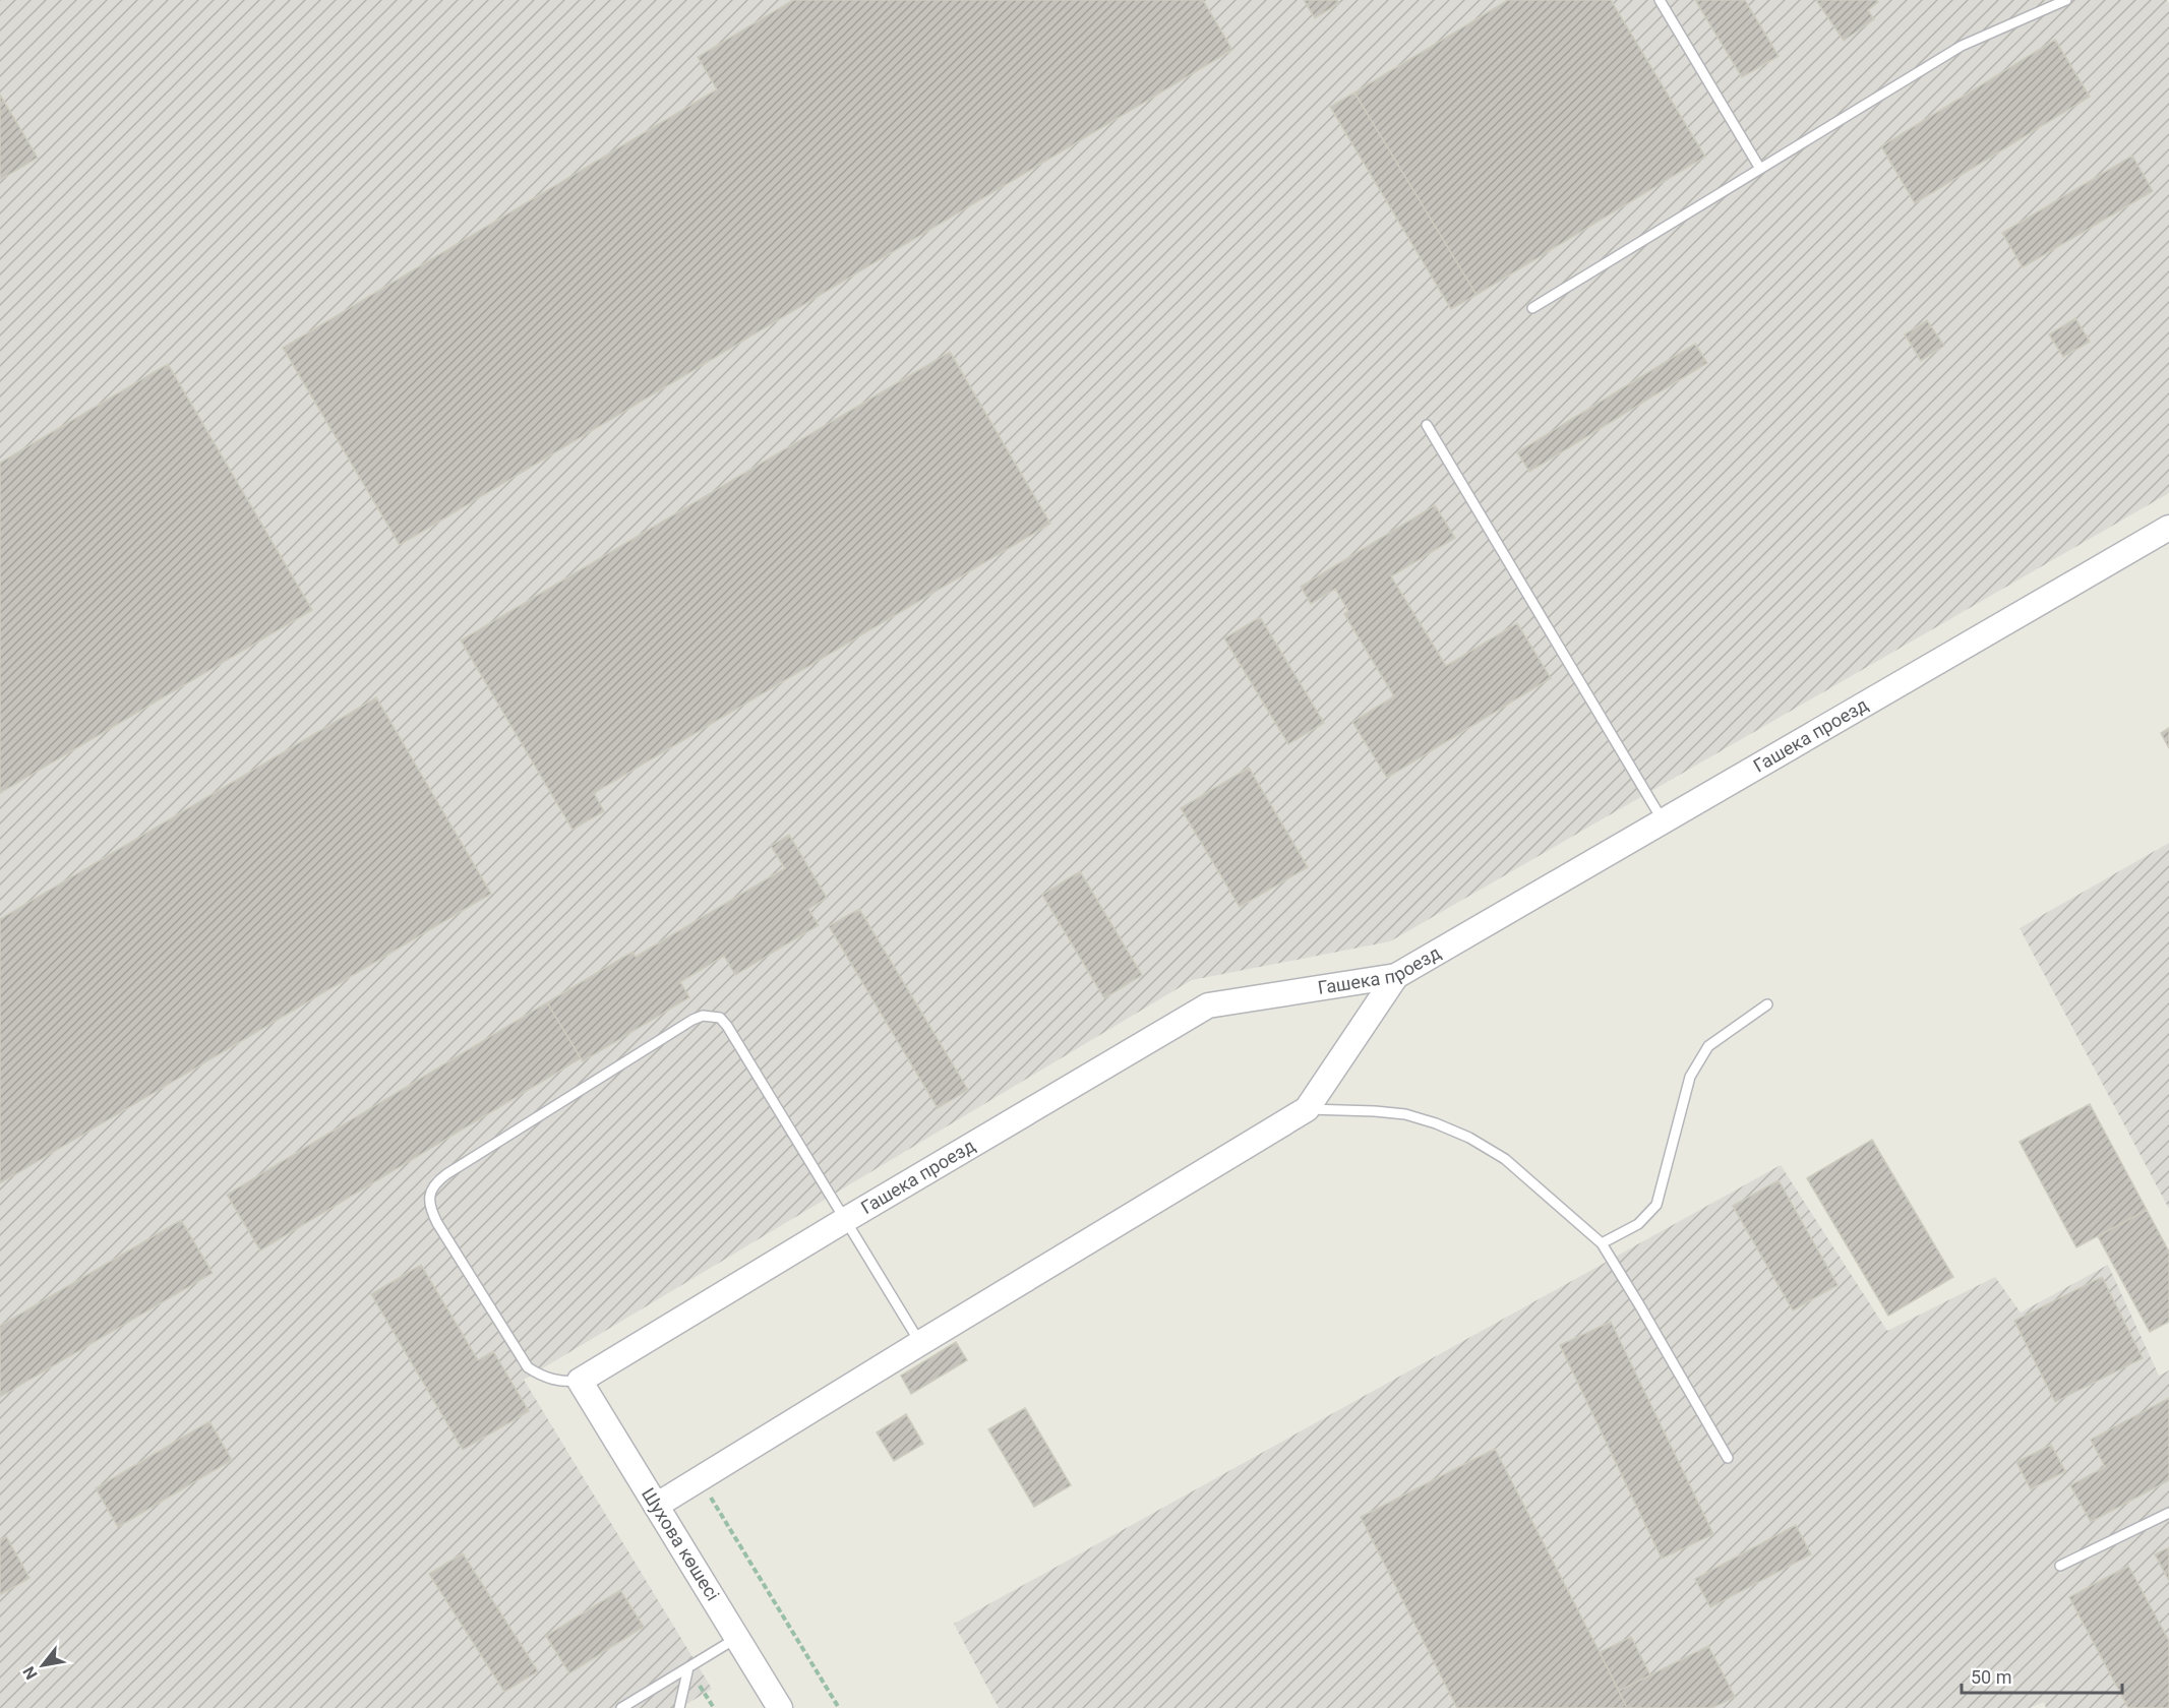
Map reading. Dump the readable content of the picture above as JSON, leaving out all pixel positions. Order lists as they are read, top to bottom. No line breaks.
{"streets":{"street":["Гашека проезд","Шухова көшесі"]},"crossings":[["Гашека проезд","Шухова көшесі"]],"scale_bar":"50 m","north":"bottom left"}
